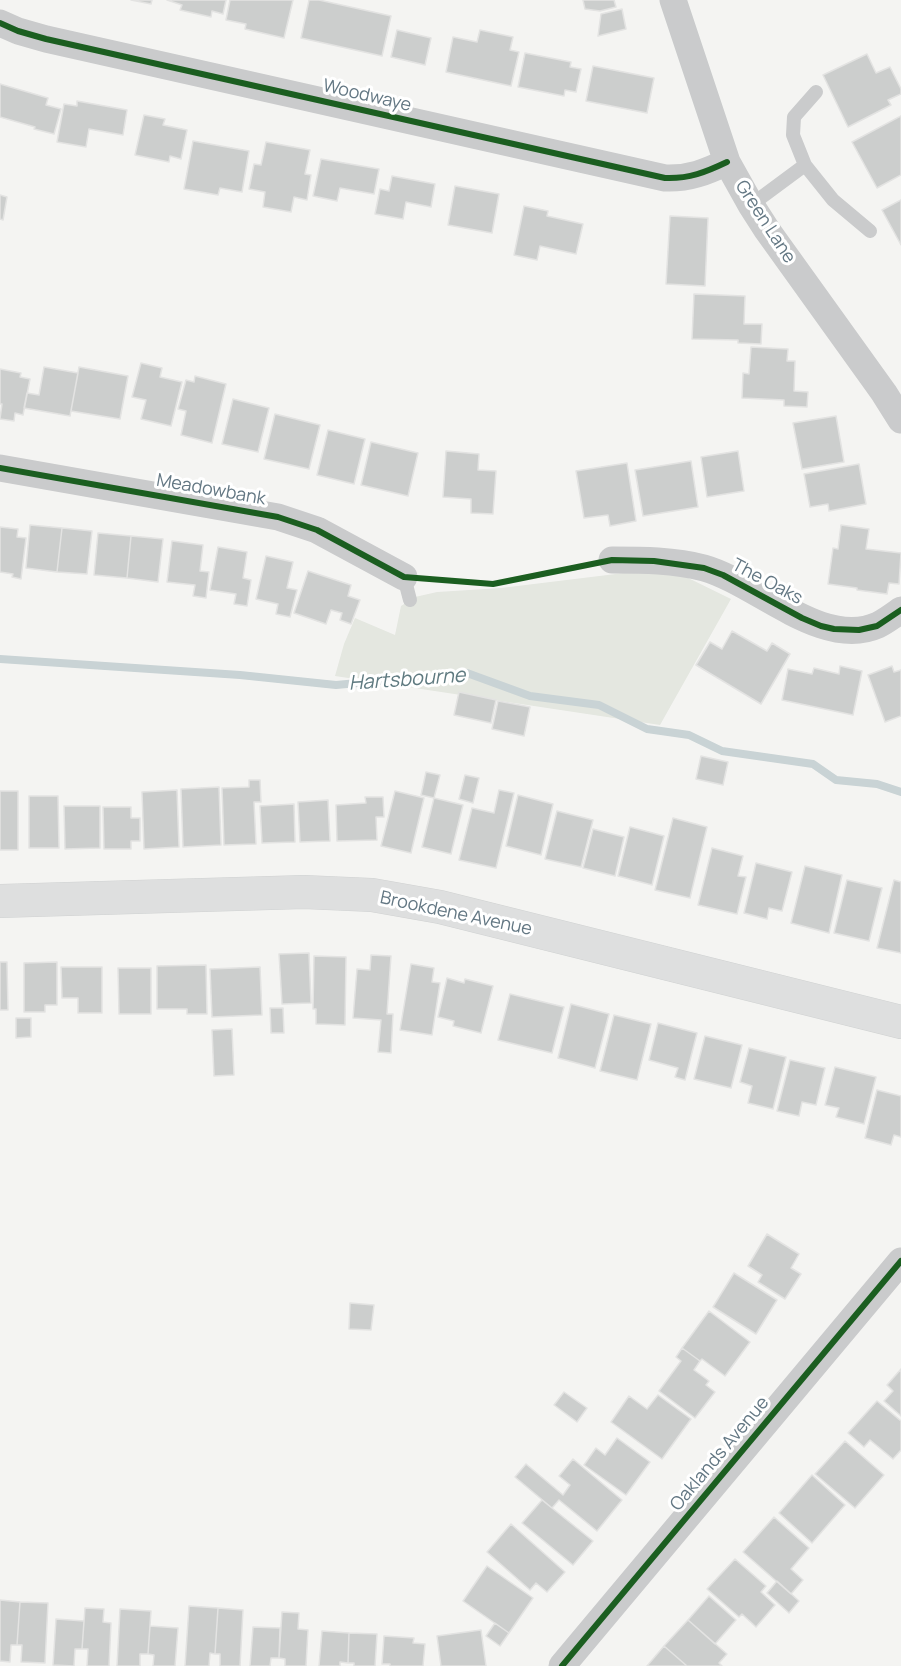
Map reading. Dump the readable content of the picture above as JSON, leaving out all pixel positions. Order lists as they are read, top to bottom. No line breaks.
{"streets":{"main road":["Brookdene Avenue"],"street":["Woodwaye","Green Lane","Meadowbank","The Oaks","Oaklands Avenue"]},"crossings":[["Woodwaye","Green Lane"]],"water":["Hartsbourne"]}
